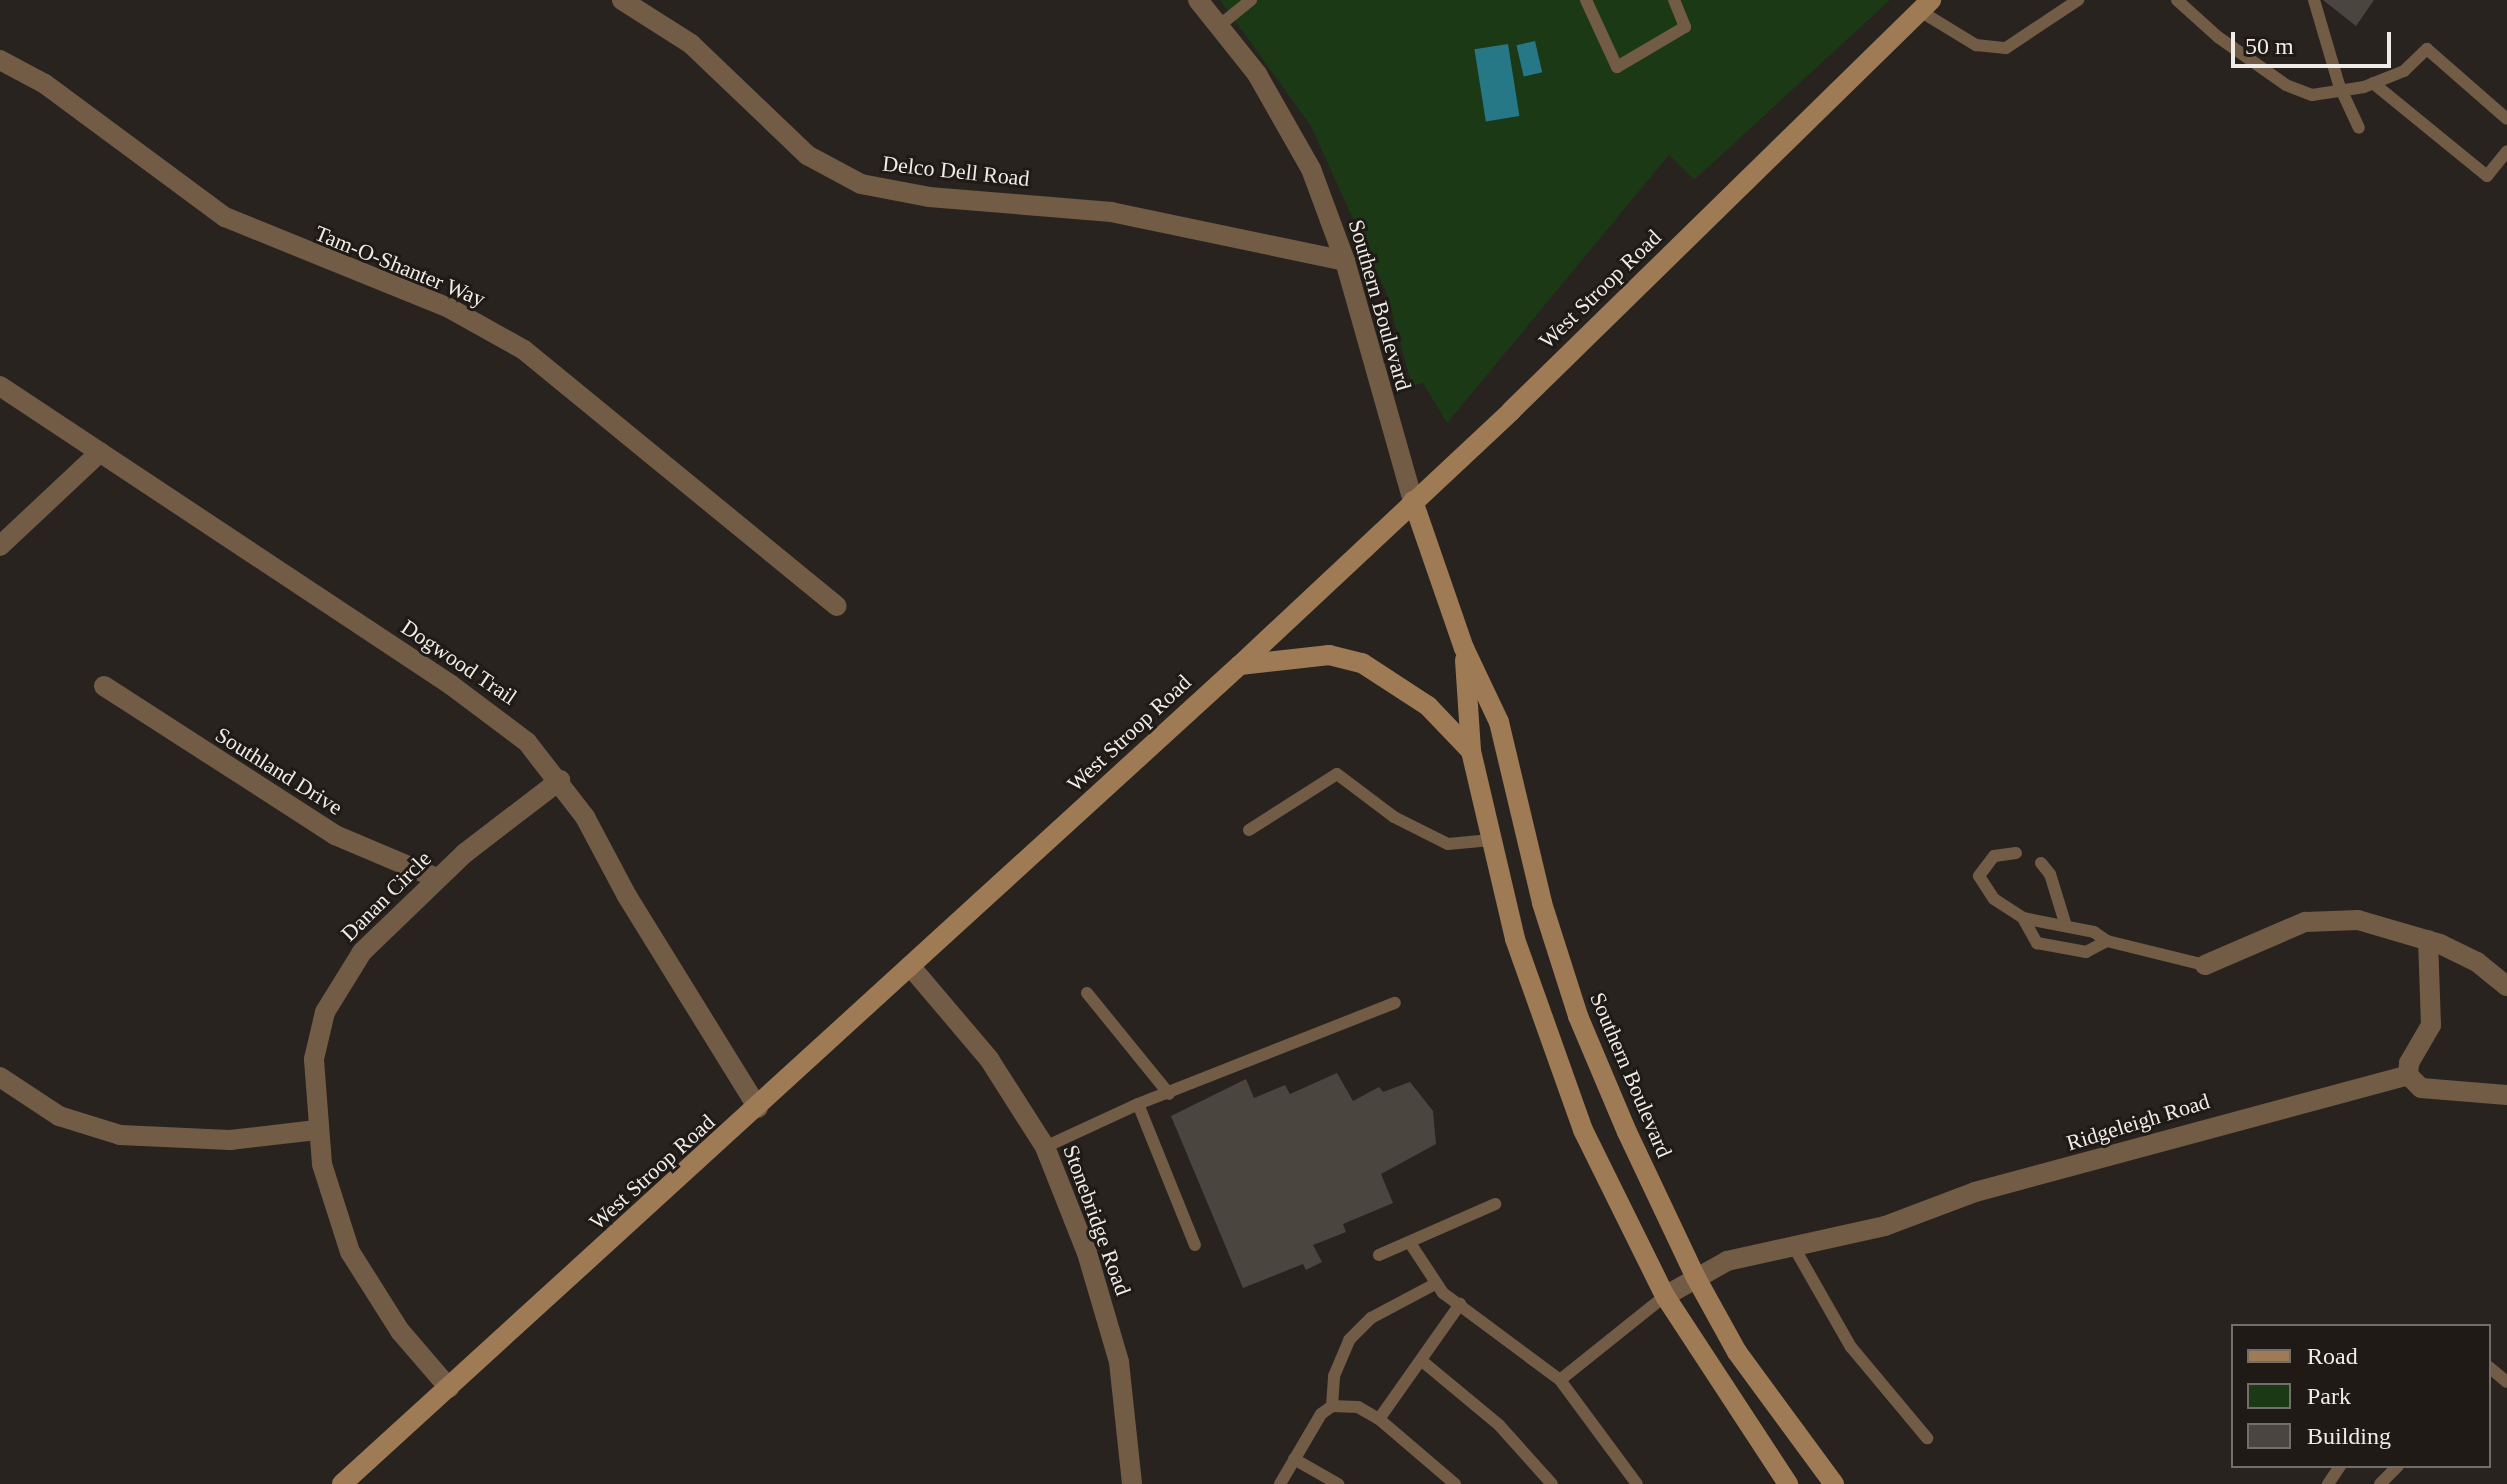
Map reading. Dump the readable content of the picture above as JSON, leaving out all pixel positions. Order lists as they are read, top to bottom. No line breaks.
{"streets":{"street":["Delco Dell Road","Tam-O-Shanter Way","West Stroop Road","Southern Boulevard","Dogwood Trail","Southland Drive","Danan Circle","Ridgeleigh Road","Stonebridge Road"]},"crossings":[["Delco Dell Road","Southern Boulevard"],["West Stroop Road","Southern Boulevard"],["West Stroop Road","Dogwood Trail"],["West Stroop Road","Danan Circle"],["West Stroop Road","Stonebridge Road"],["Southern Boulevard","Ridgeleigh Road"],["Dogwood Trail","Danan Circle"],["Southland Drive","Danan Circle"]],"legend":["Road","Park","Building"],"scale_bar":"50 m"}
